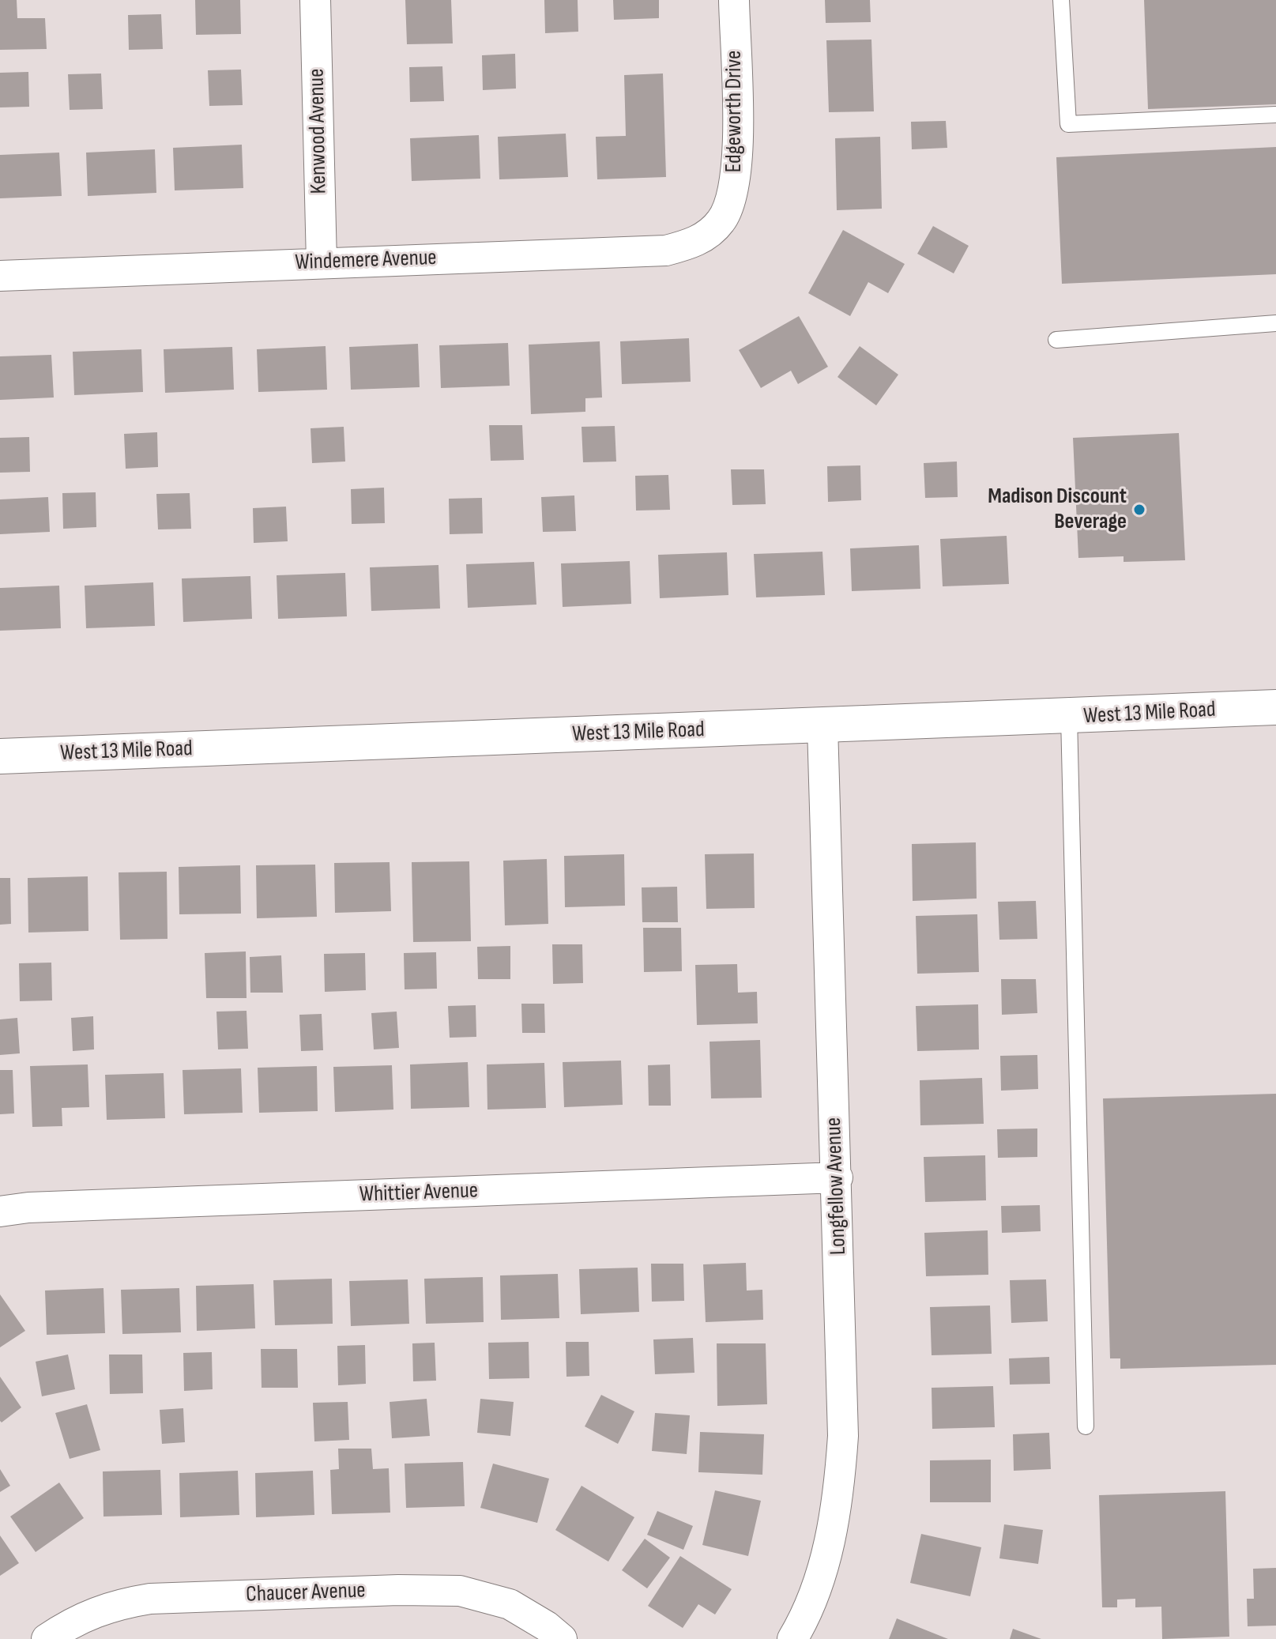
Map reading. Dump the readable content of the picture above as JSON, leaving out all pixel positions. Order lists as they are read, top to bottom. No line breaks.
{"streets":{"main road":["West 13 Mile Road"],"street":["Edgeworth Drive","Kenwood Avenue","Windemere Avenue","Longfellow Avenue","Whittier Avenue","Chaucer Avenue"]},"crossings":[["Edgeworth Drive","Windemere Avenue"],["Kenwood Avenue","Windemere Avenue"],["West 13 Mile Road","Longfellow Avenue"],["Longfellow Avenue","Whittier Avenue"]],"places":["Madison Discount Beverage"]}
